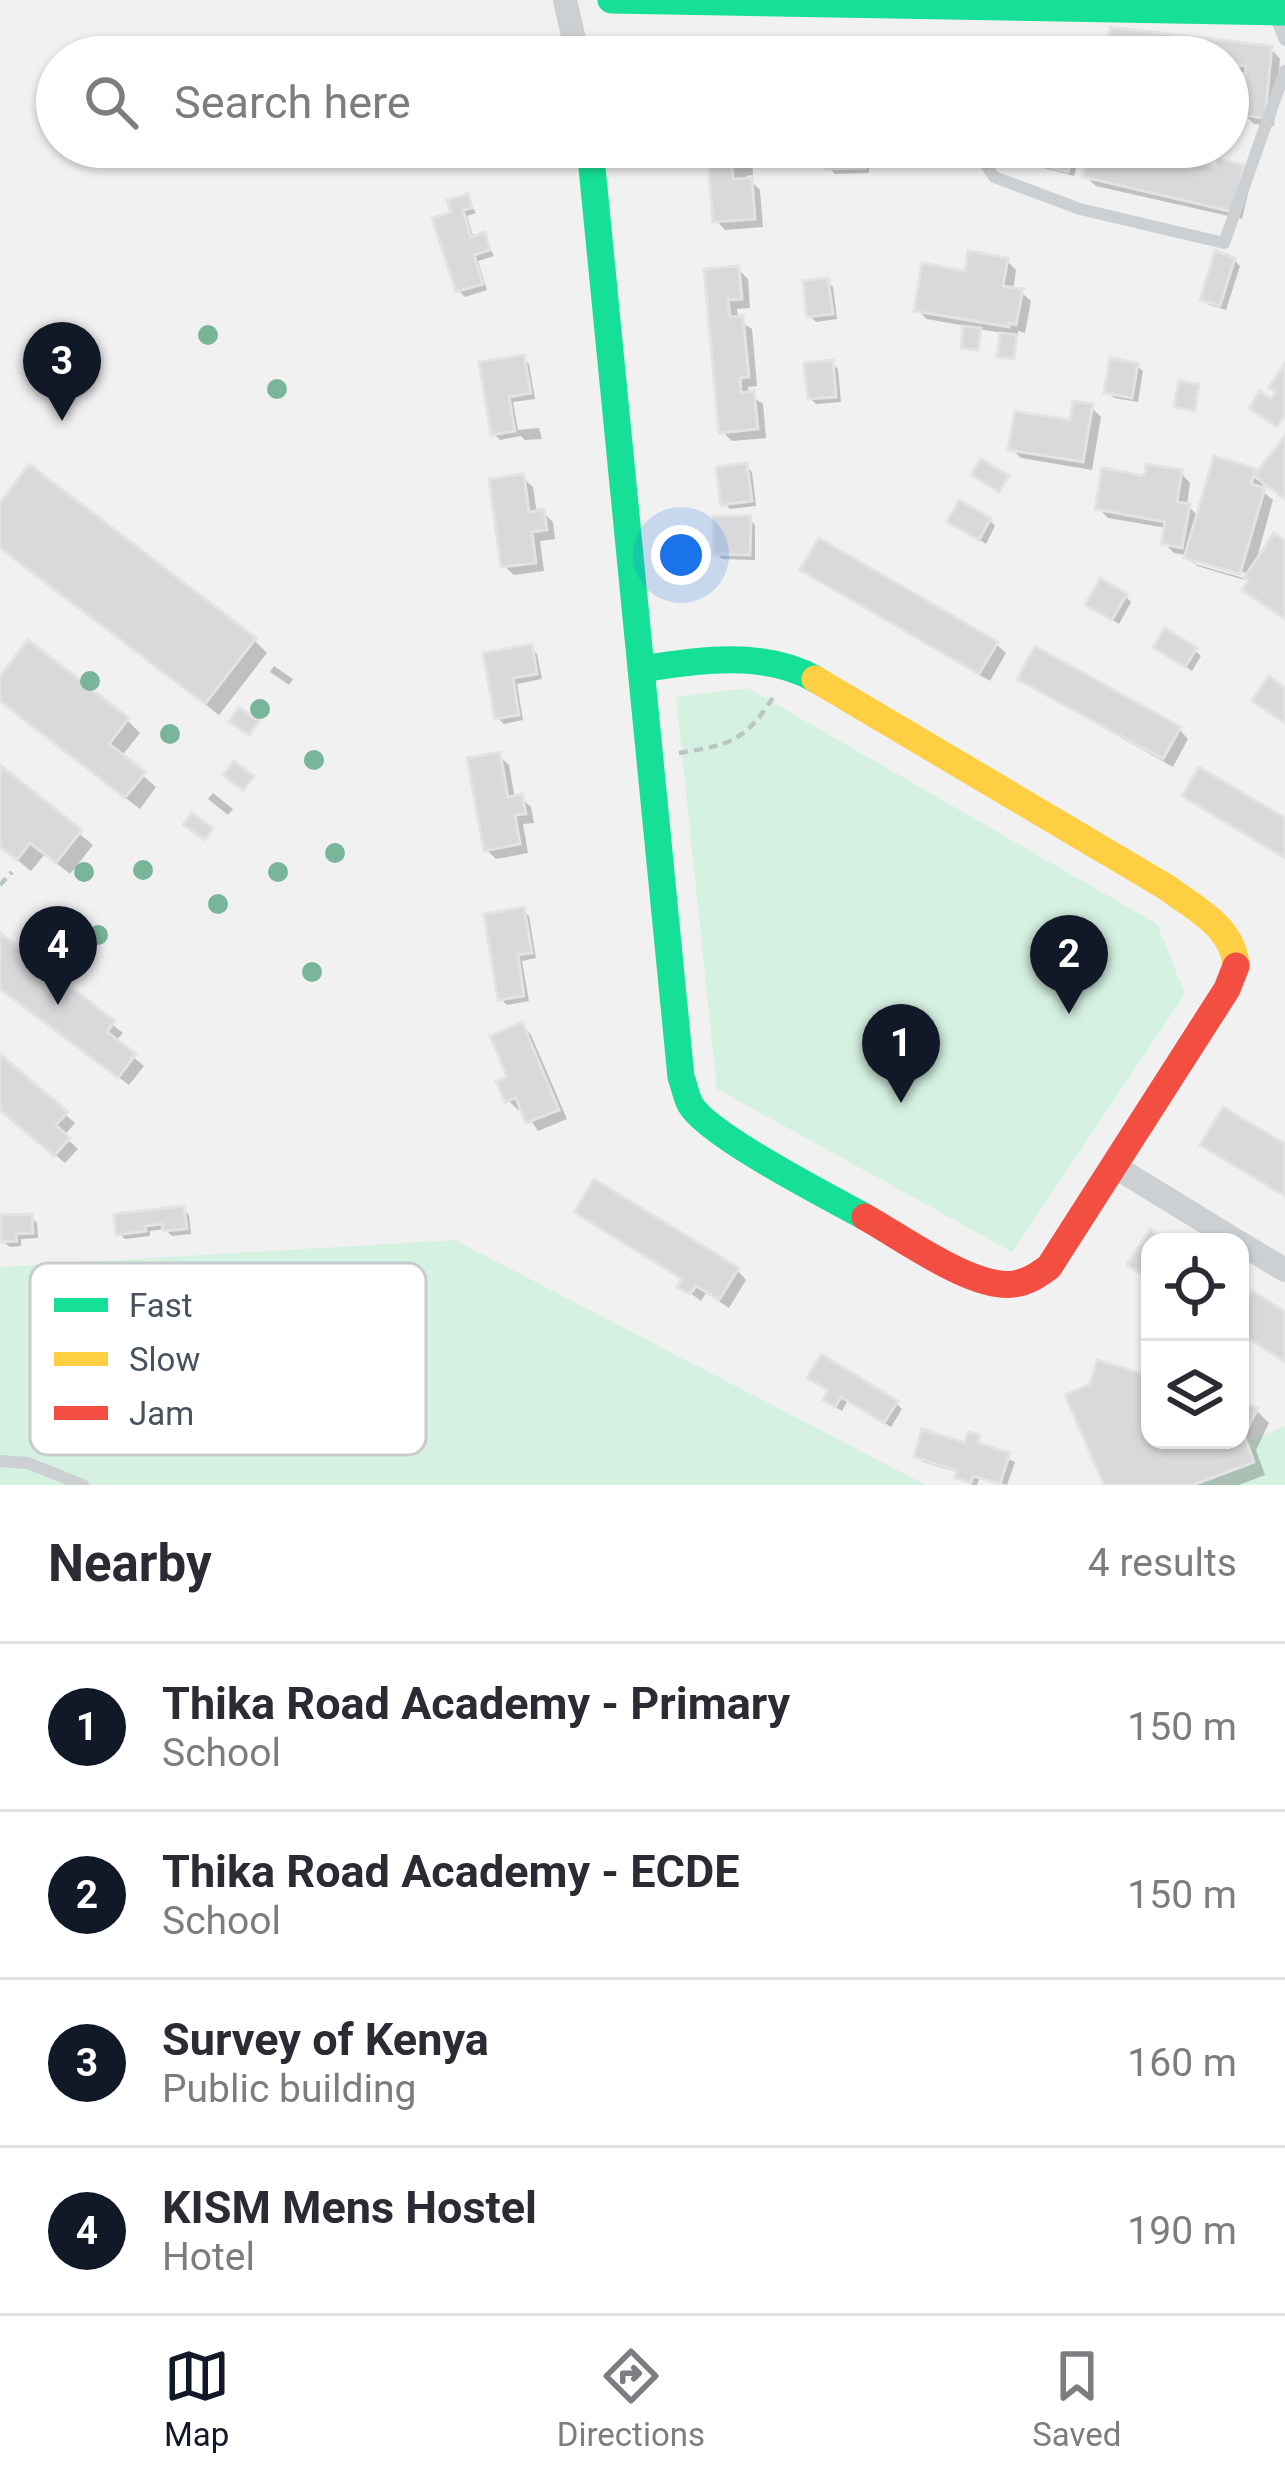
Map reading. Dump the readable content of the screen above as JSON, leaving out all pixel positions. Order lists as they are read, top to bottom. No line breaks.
{"legend":["Fast","Slow","Jam"],"page":{"search":"Search here","pins":["3","4","2","1"],"heading":["Nearby","4 results"],"list":[{"mark":"1","name":"Thika Road Academy - Primary","note":"School","value":"150 m"},{"mark":"2","name":"Thika Road Academy - ECDE","note":"School","value":"150 m"},{"mark":"3","name":"Survey of Kenya","note":"Public building","value":"160 m"},{"mark":"4","name":"KISM Mens Hostel","note":"Hotel","value":"190 m"}],"nav":["Map","Directions","Saved"]}}
